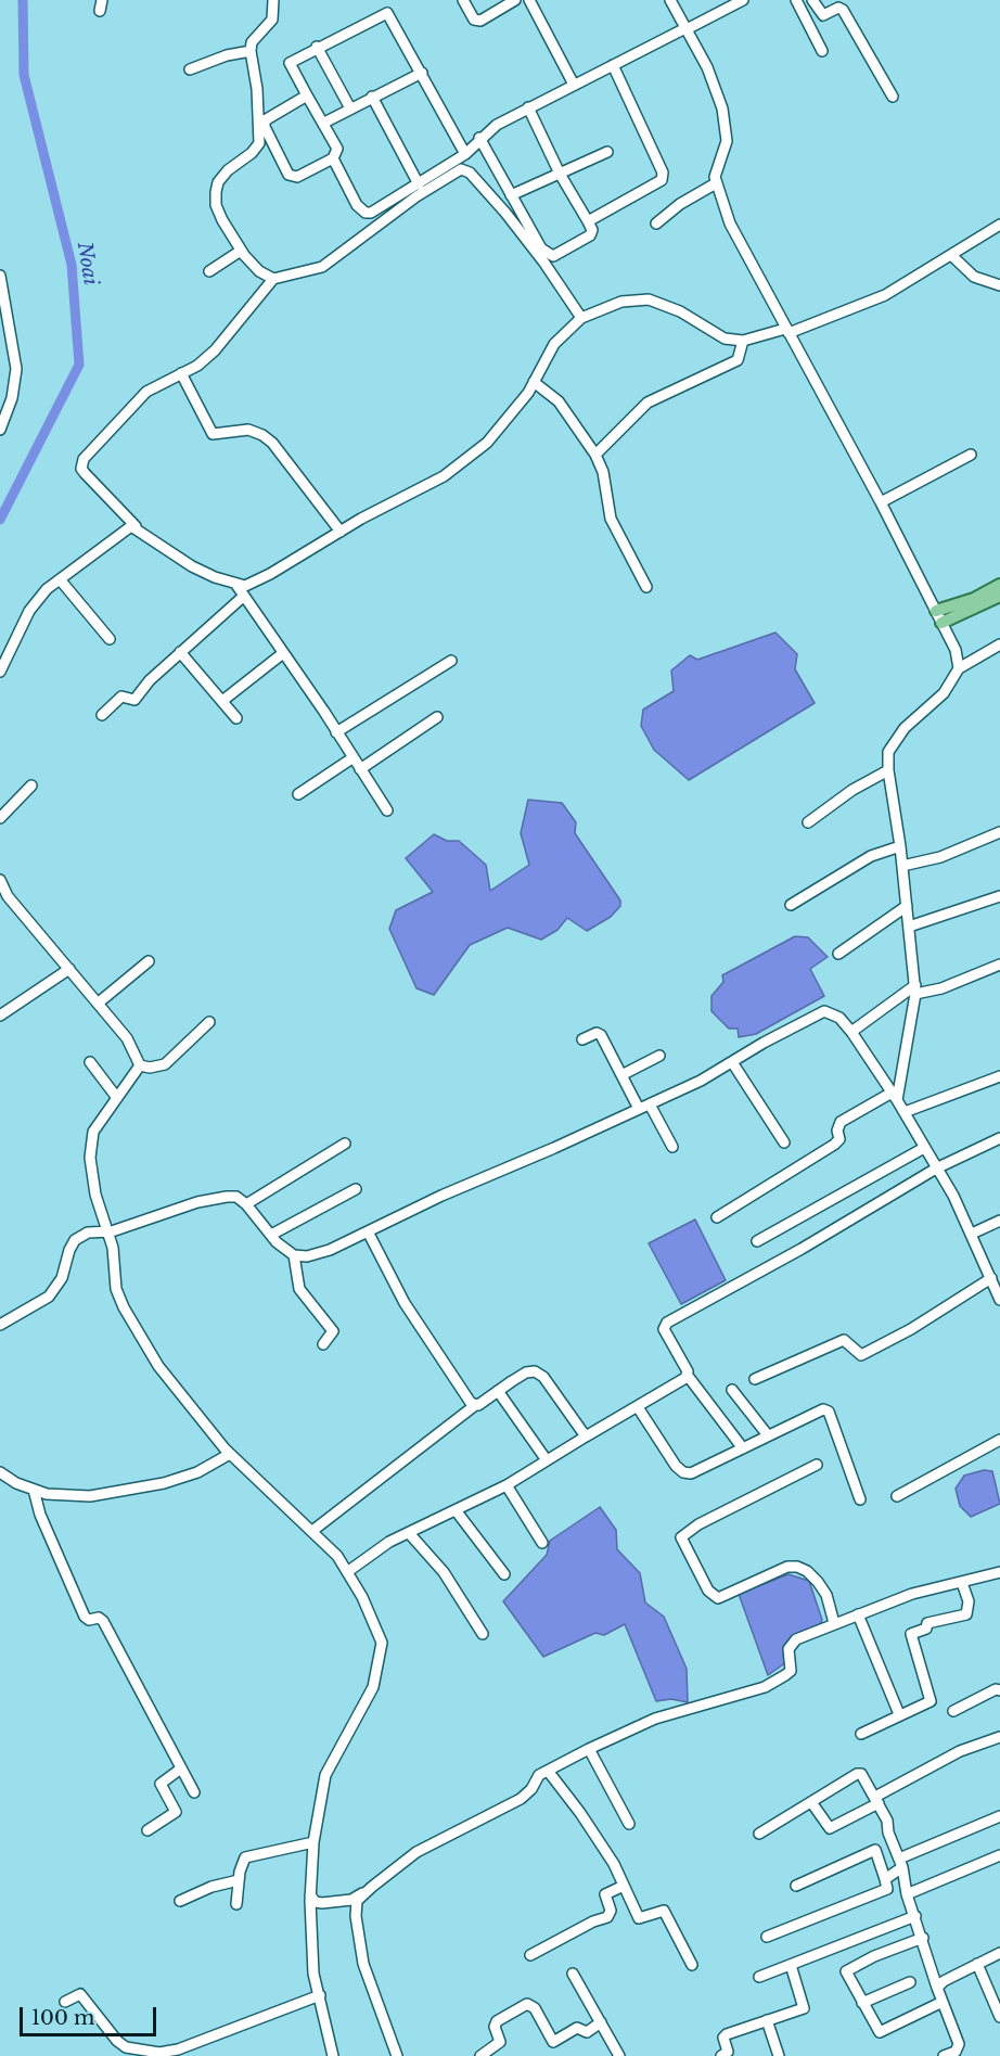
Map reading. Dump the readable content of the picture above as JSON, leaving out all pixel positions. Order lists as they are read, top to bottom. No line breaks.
{"water":["Noai"],"scale_bar":"100 m"}
